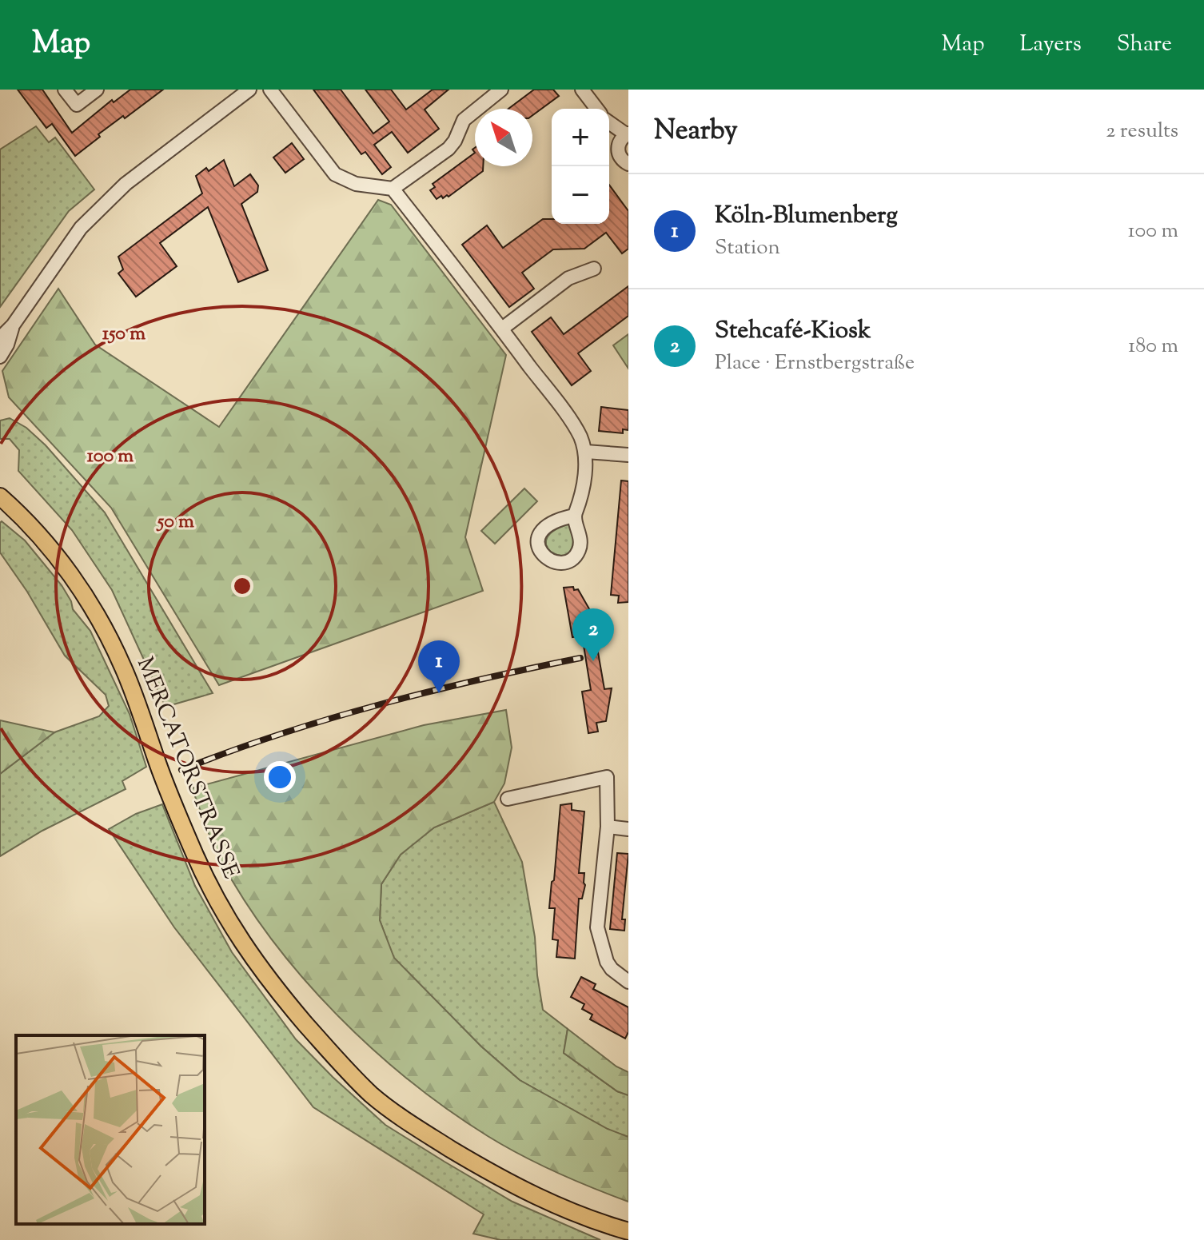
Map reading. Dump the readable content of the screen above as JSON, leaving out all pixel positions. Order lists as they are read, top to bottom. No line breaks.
{"streets":{"main road":["MERCATORSTRASSE"]},"north":"top left","page":{"header":"Map","nav":["Map","Layers","Share"],"heading":["Nearby","2 results"],"map_buttons":["+","−"],"list":[{"mark":"1","name":"Köln-Blumenberg","note":"Station","value":"100 m"},{"mark":"2","name":"Stehcafé-Kiosk","note":"Place · Ernstbergstraße","value":"180 m"}],"pins":["2","1"]},"rings":["150 m","100 m","50 m"]}
